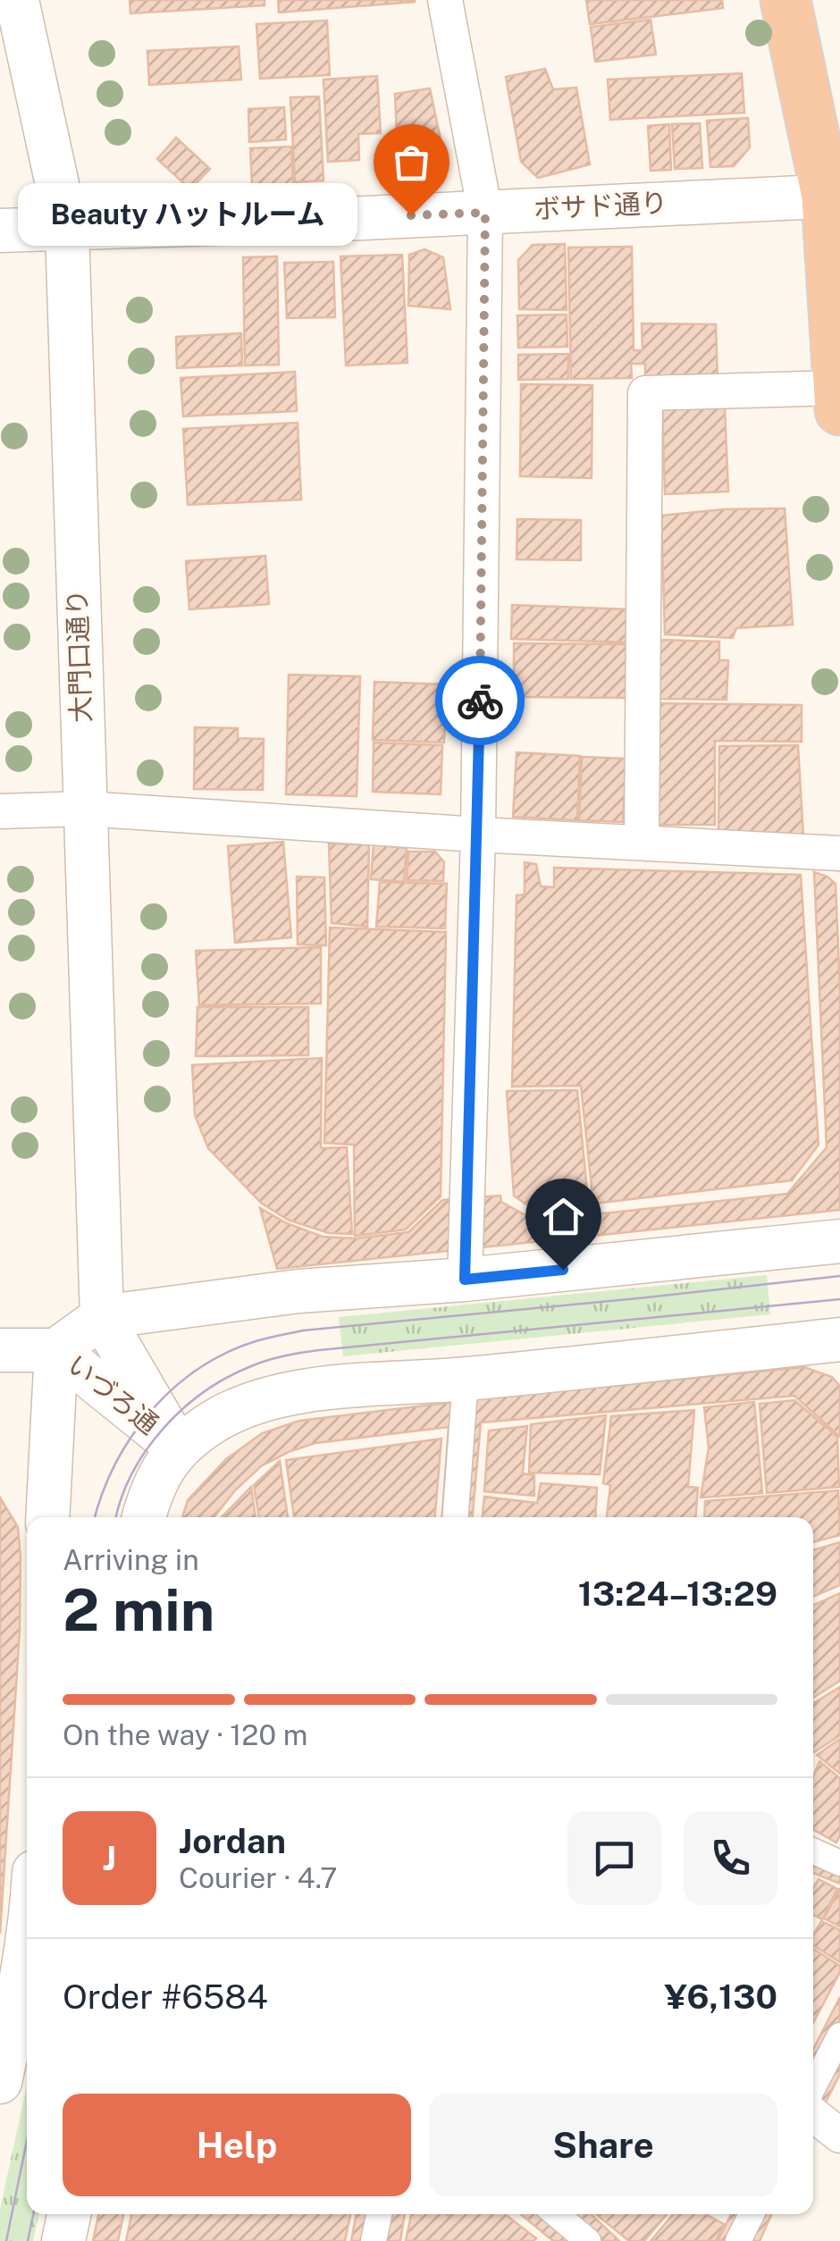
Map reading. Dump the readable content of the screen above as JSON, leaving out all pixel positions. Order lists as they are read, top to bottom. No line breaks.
{"streets":{"street":["ボサド通り","大門口通り","いづろ通"]},"crossings":[["ボサド通り","大門口通り"],["大門口通り","いづろ通"]],"places":["Beauty ハットルーム"],"page":{"bubble":"Beauty ハットルーム","heading":["2 min","Arriving in","13:24–13:29"],"panel":["Jordan","Courier · 4.7","Order #6584","¥6,130"],"bar":"On the way · 120 m","round":"J","buttons":["Help","Share"]}}
